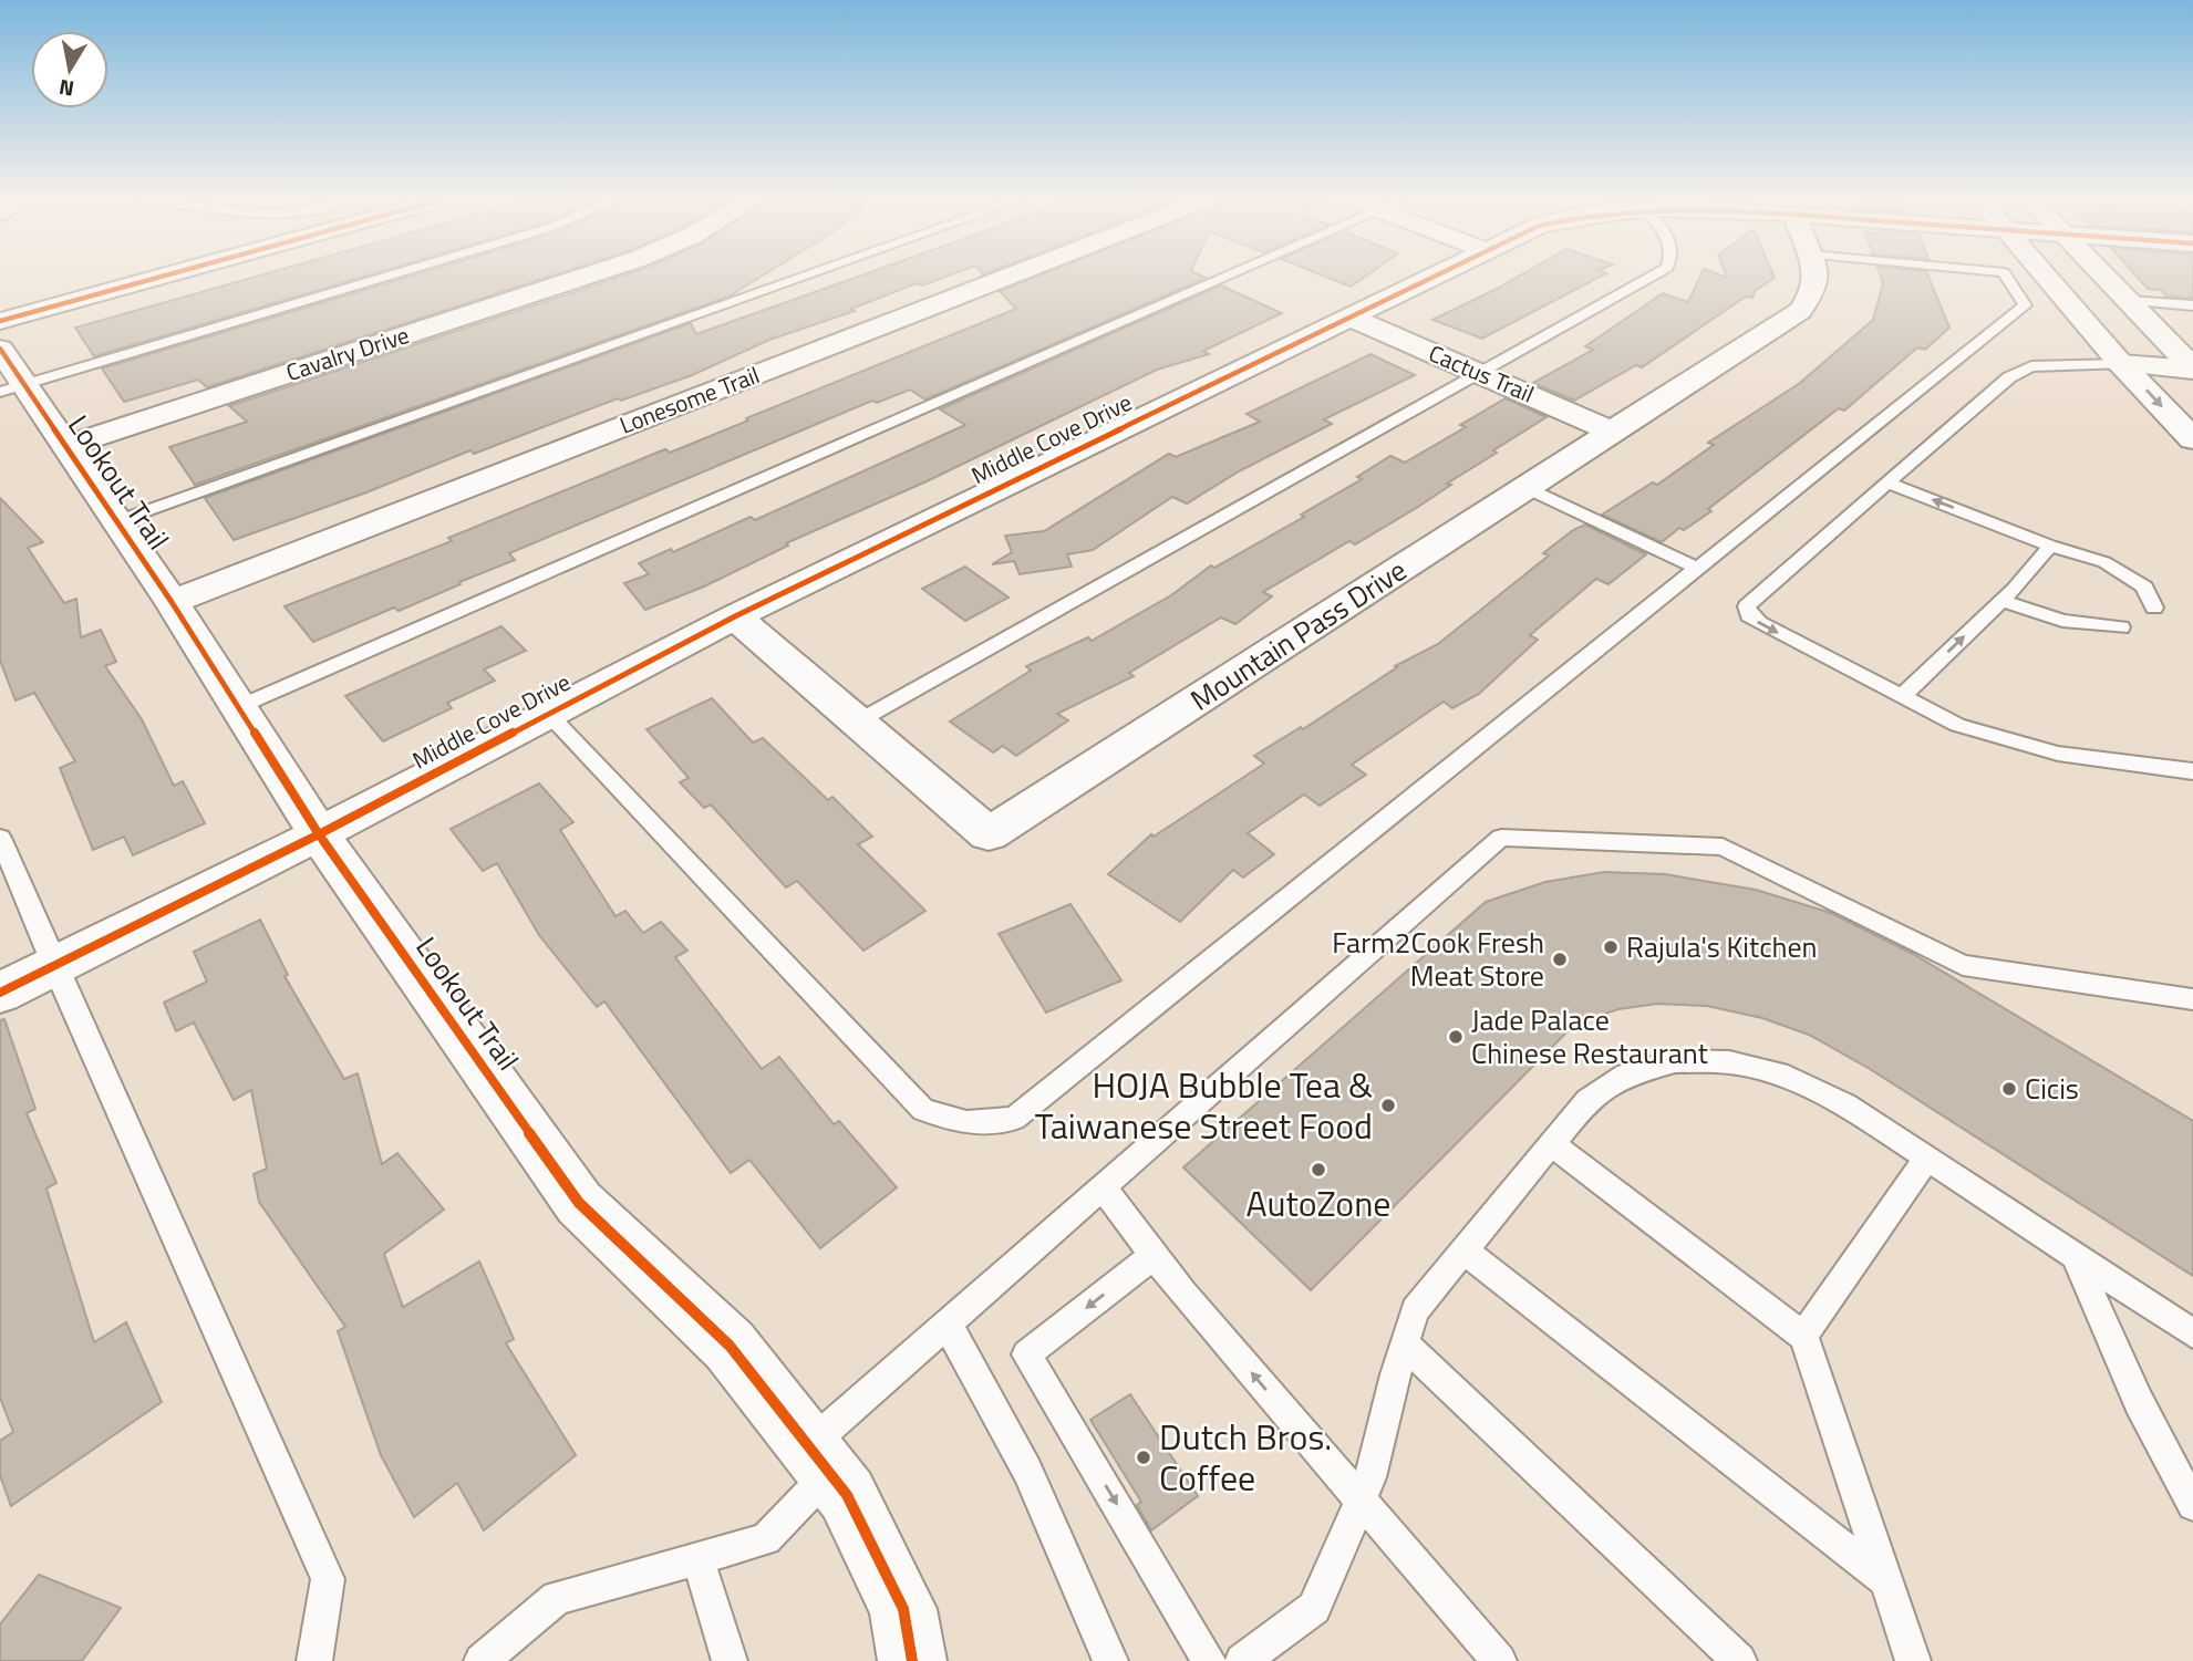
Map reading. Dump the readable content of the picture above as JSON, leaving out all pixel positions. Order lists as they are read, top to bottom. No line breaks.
{"streets":{"street":["Cavalry Drive","Cactus Trail","Lonesome Trail","Middle Cove Drive","Lookout Trail","Mountain Pass Drive"]},"crossings":[["Cavalry Drive","Lookout Trail"],["Cactus Trail","Middle Cove Drive"],["Cactus Trail","Mountain Pass Drive"],["Lonesome Trail","Lookout Trail"],["Middle Cove Drive","Lookout Trail"],["Middle Cove Drive","Mountain Pass Drive"]],"places":["Rajula's Kitchen","Farm2Cook Fresh Meat Store","Jade Palace Chinese Restaurant","Cicis","HOJA Bubble Tea & Taiwanese Street Food","AutoZone","Dutch Bros. Coffee"],"north":"bottom"}
